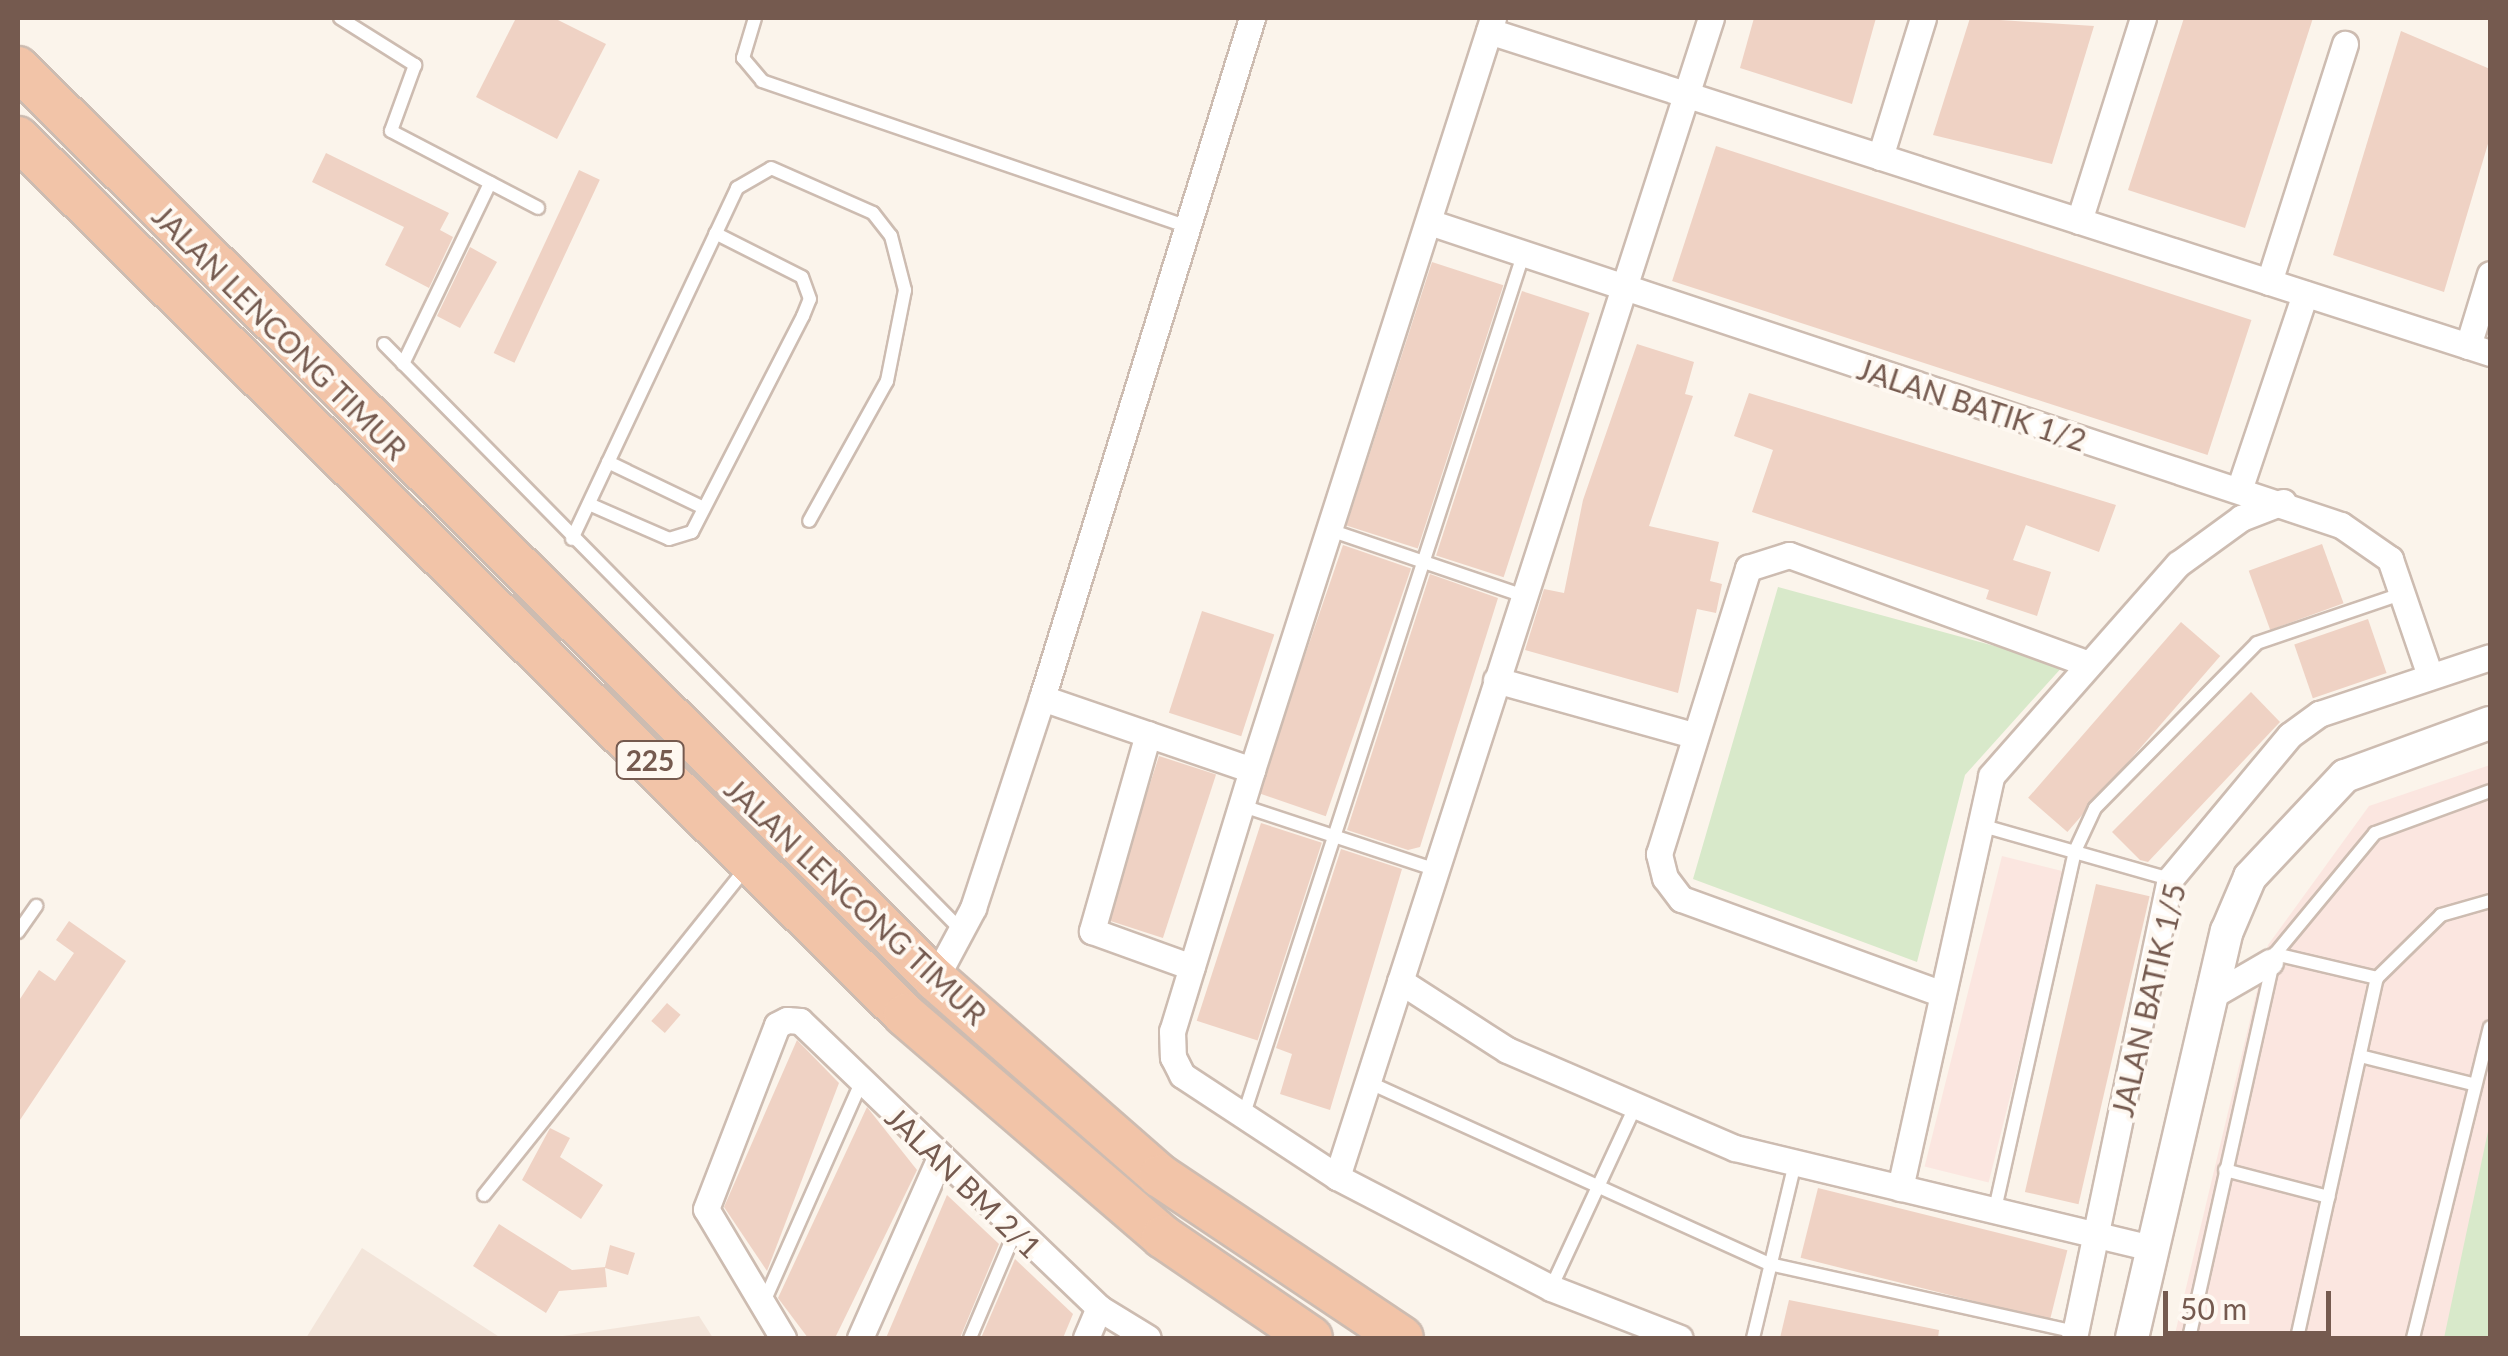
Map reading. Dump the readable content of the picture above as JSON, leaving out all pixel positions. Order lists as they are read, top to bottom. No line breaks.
{"streets":{"highway":["JALAN LENCONG TIMUR","225"],"street":["JALAN BATIK 1/2","JALAN BATIK 1/5","JALAN BM 2/1"]},"crossings":[["JALAN BATIK 1/2","JALAN BATIK 1/5"]],"scale_bar":"50 m"}
